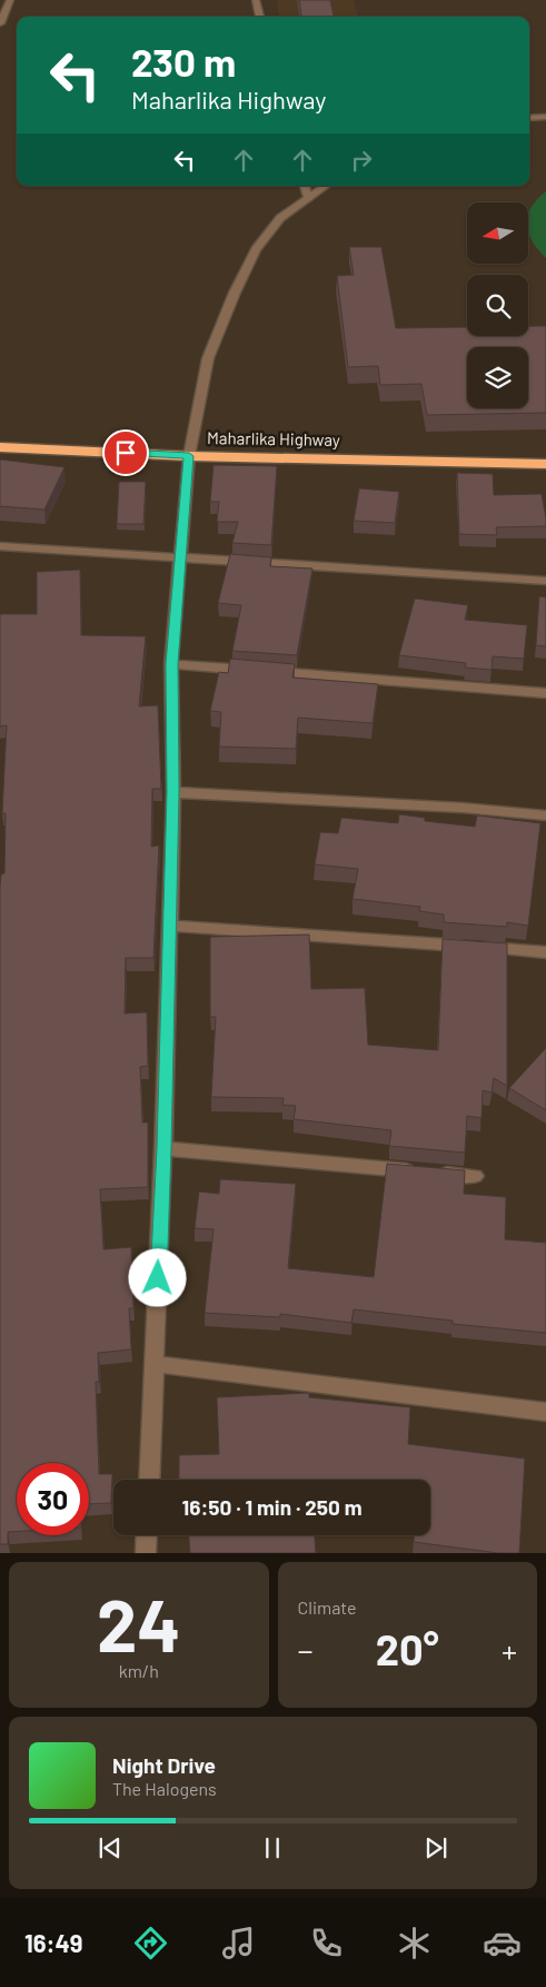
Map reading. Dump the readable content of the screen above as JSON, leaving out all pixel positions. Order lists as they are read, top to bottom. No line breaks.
{"streets":{"highway":["Maharlika Highway"]},"north":"left","page":{"turn":["230 m","Maharlika Highway"],"limit":"30","trip":"16:50 · 1 min · 250 m","tile":[["24","km/h"],"Climate"],"heat":["−","20°","+"],"song":["Night Drive","The Halogens"],"tabs":"16:49"}}
